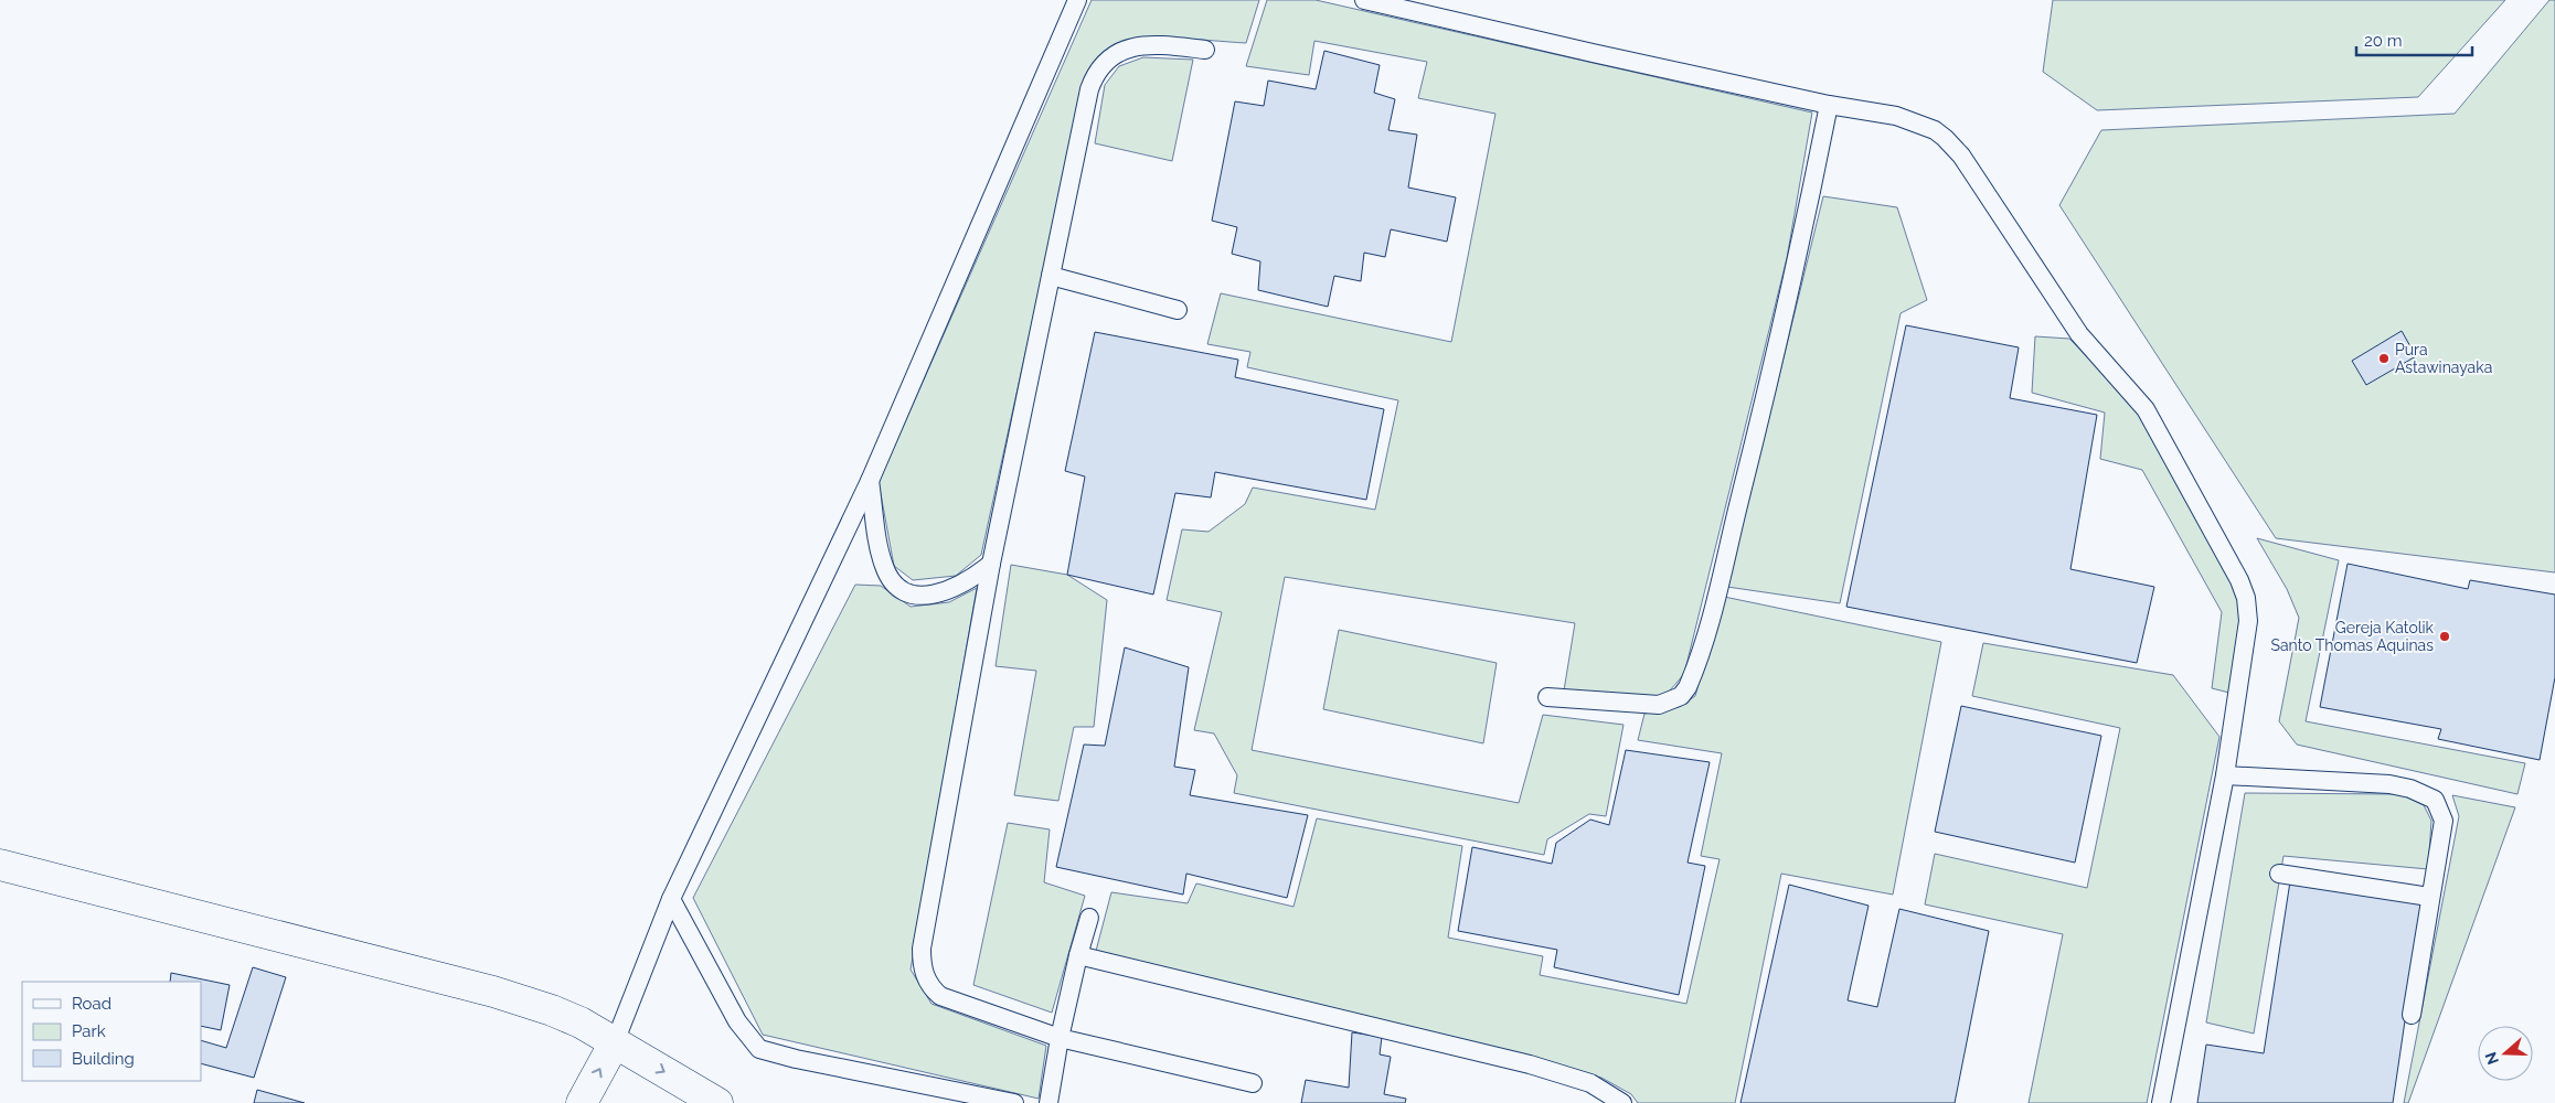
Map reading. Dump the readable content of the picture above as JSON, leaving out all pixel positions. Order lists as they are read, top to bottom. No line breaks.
{"places":["Pura Astawinayaka","Gereja Katolik Santo Thomas Aquinas"],"legend":["Road","Park","Building"],"scale_bar":"20 m","north":"left"}
